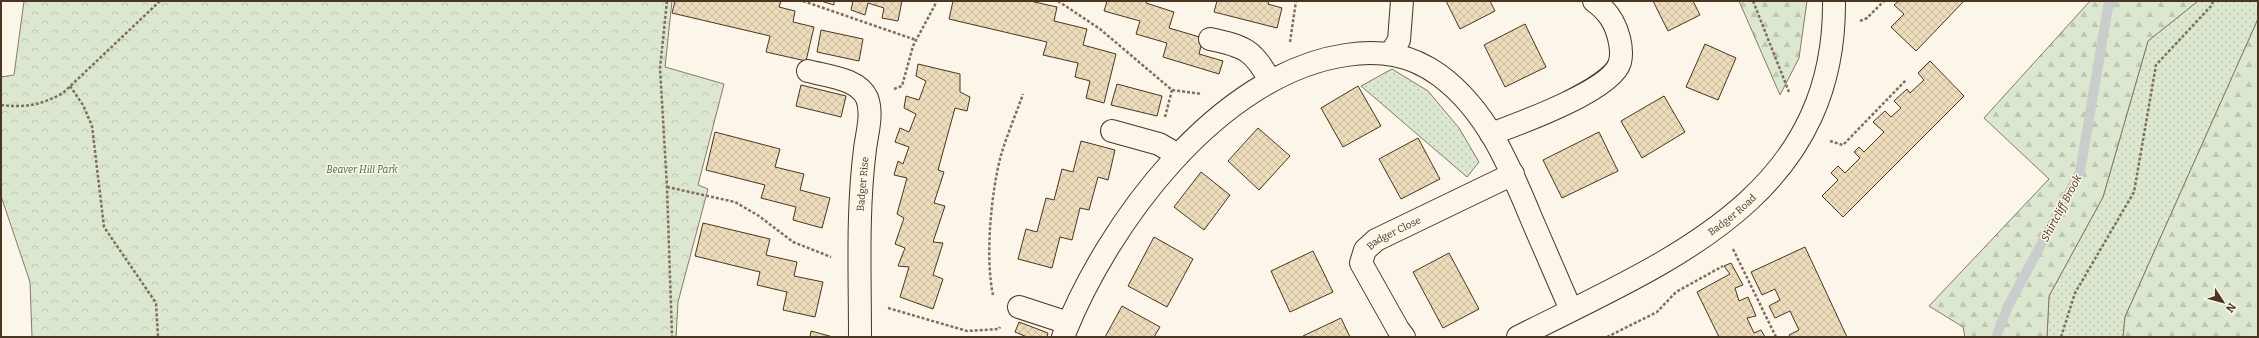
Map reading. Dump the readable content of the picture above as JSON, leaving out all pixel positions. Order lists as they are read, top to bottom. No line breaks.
{"streets":{"street":["Badger Rise","Badger Road","Badger Close"]},"water":["Shirtcliff Brook"],"parks":["Beaver Hill Park"],"north":"bottom right"}
